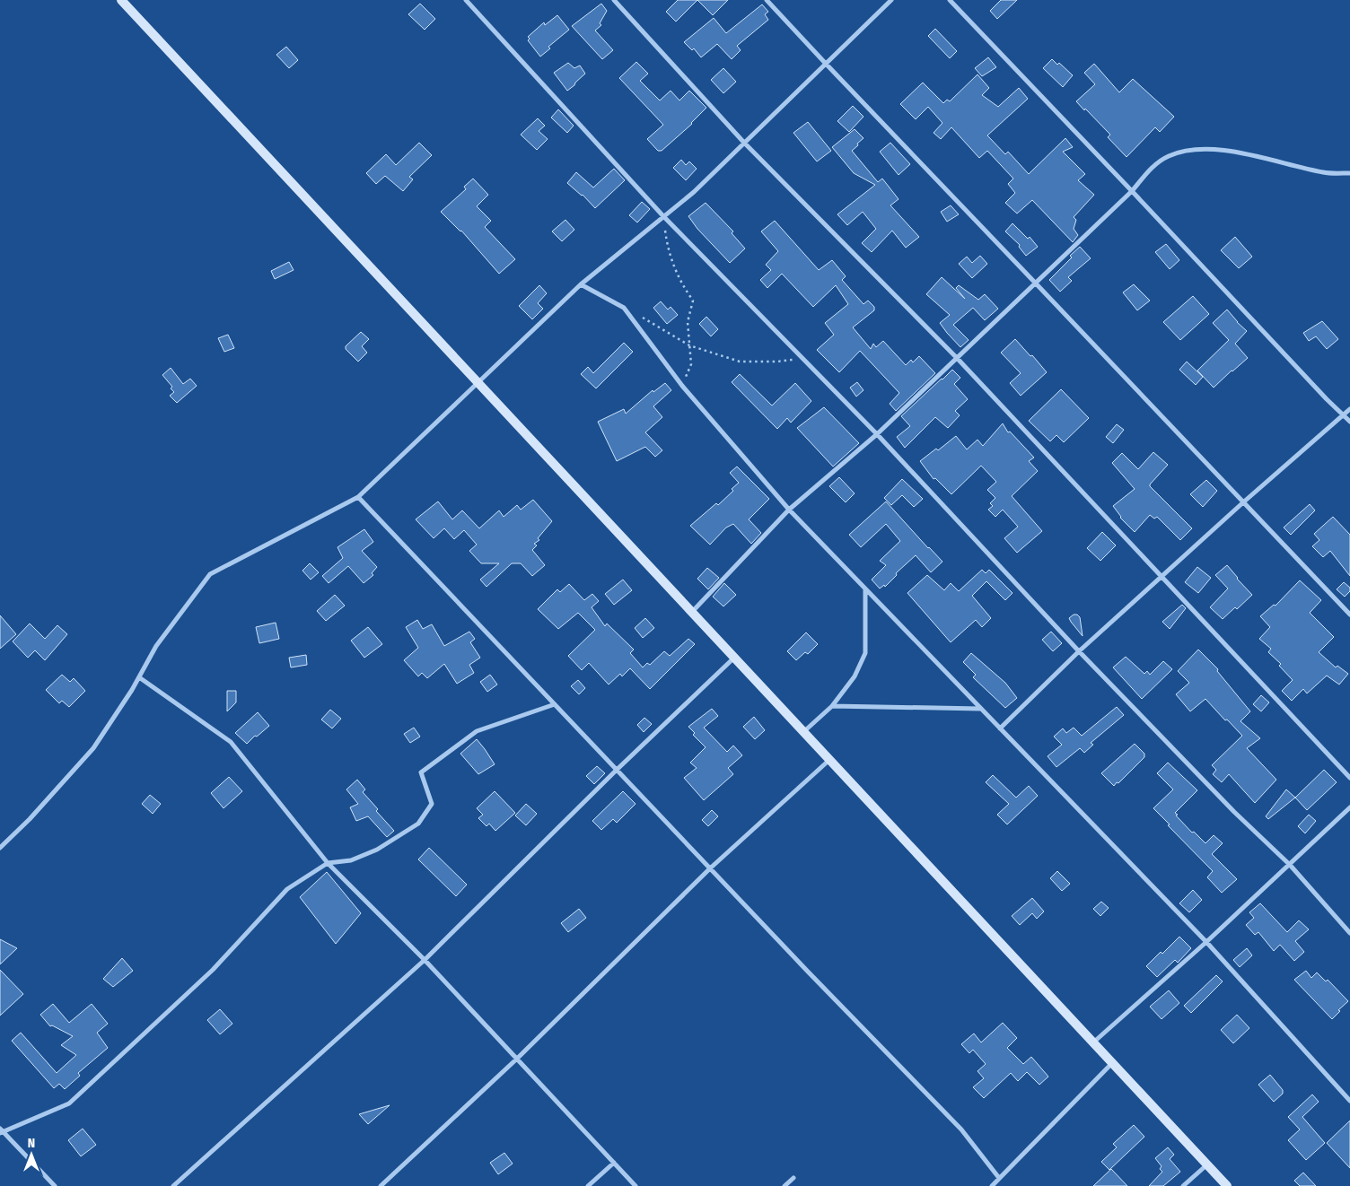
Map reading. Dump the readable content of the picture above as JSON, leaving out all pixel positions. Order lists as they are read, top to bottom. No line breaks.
{"north":"top"}
